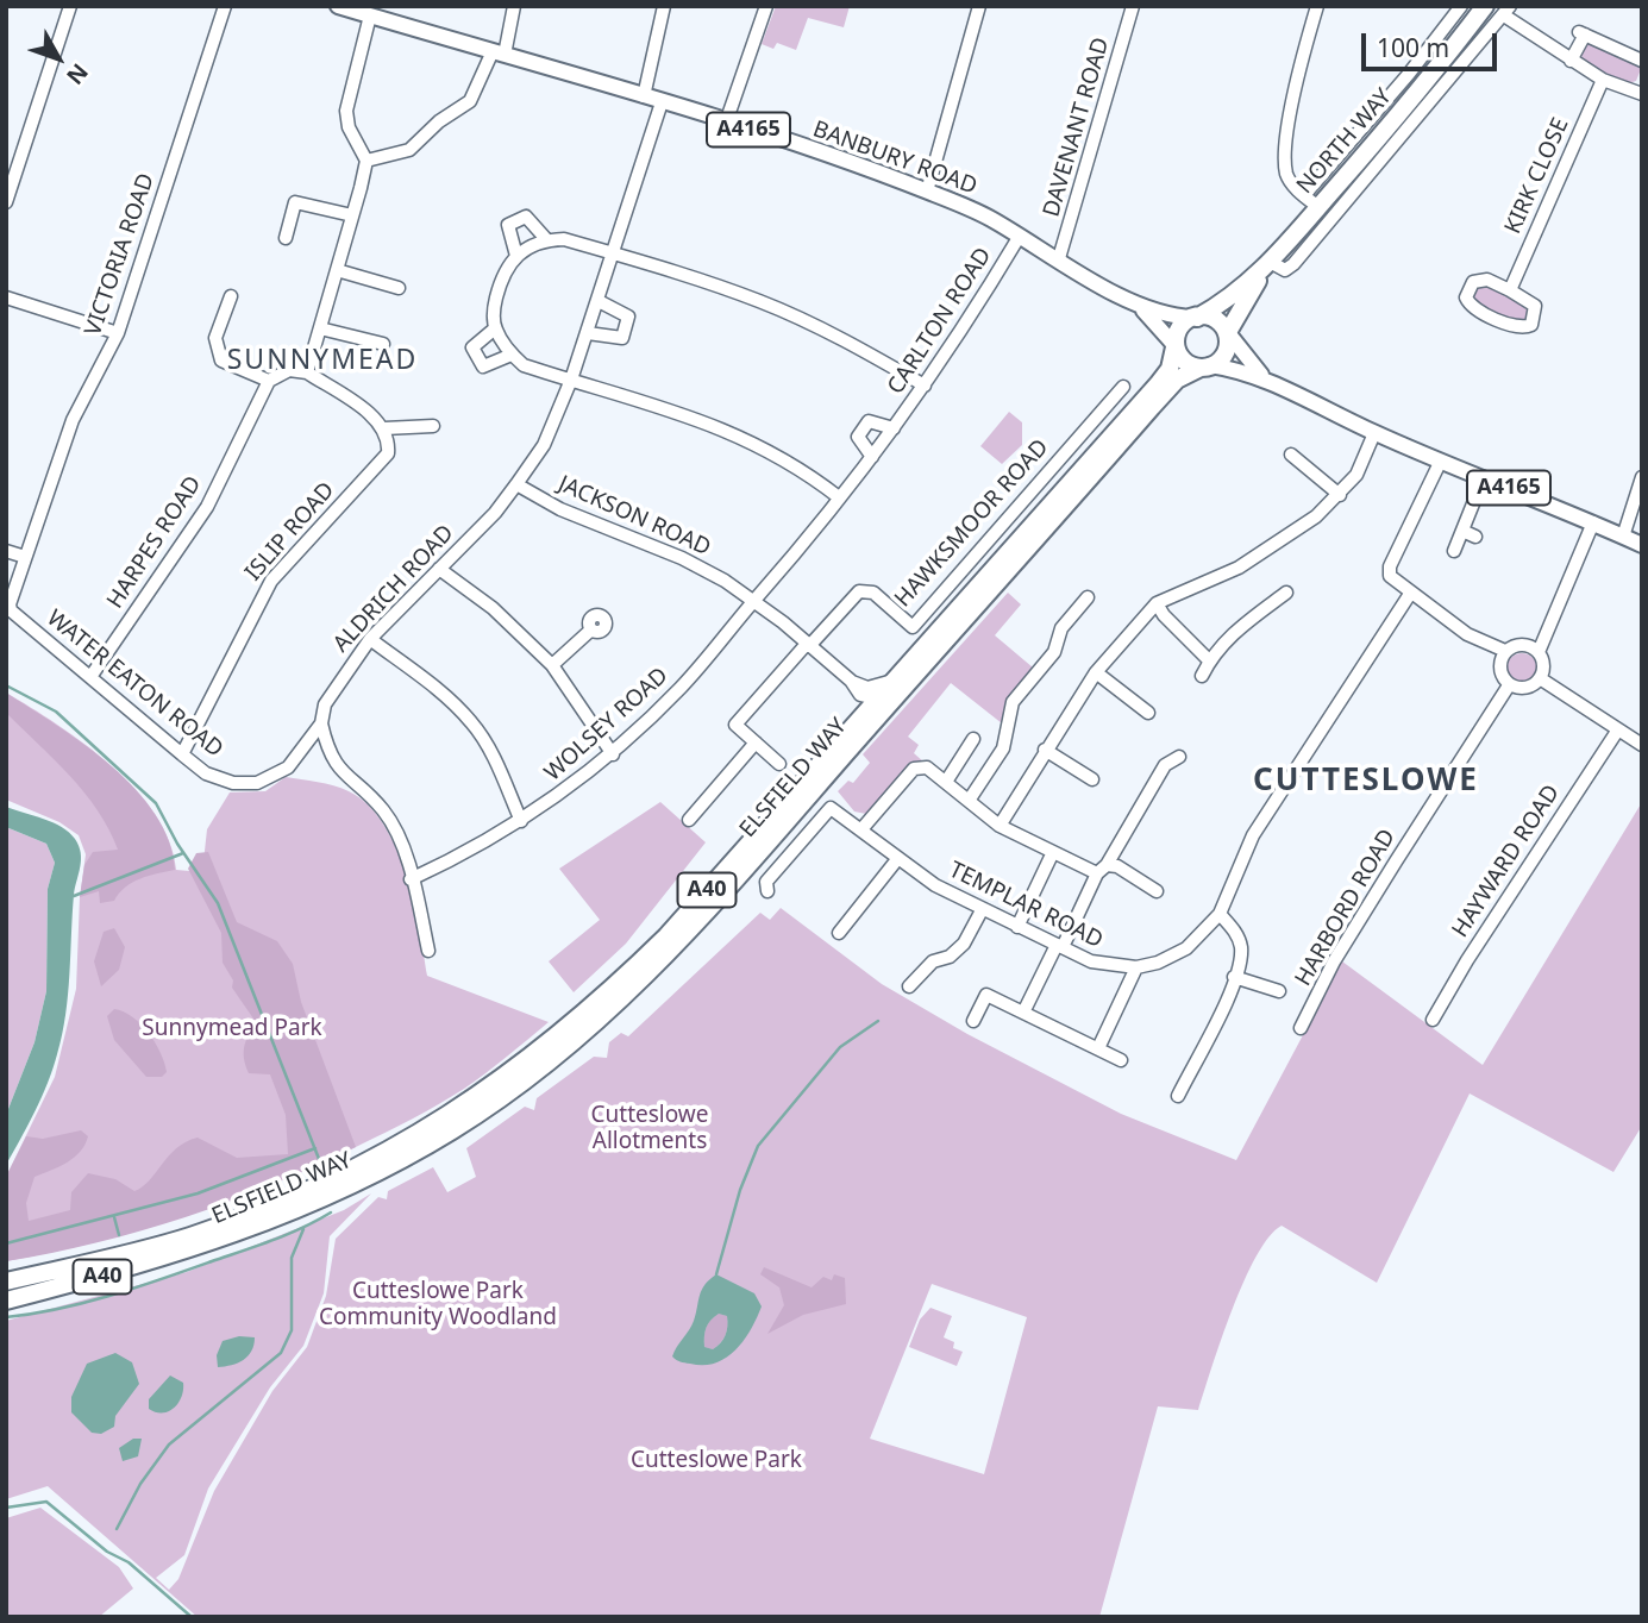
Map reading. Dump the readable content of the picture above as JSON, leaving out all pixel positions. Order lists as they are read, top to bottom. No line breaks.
{"streets":{"highway":["NORTH WAY","ELSFIELD WAY","A40"],"main road":["A4165","BANBURY ROAD"],"street":["DAVENANT ROAD","KIRK CLOSE","VICTORIA ROAD","CARLTON ROAD","JACKSON ROAD","HAWKSMOOR ROAD","ISLIP ROAD","HARPES ROAD","ALDRICH ROAD","WATER EATON ROAD","WOLSEY ROAD","HAYWARD ROAD","TEMPLAR ROAD","HARBORD ROAD"]},"crossings":[["DAVENANT ROAD","BANBURY ROAD"],["A4165","NORTH WAY"],["A4165","BANBURY ROAD"],["A4165","ELSFIELD WAY"],["NORTH WAY","BANBURY ROAD"],["NORTH WAY","ELSFIELD WAY"],["BANBURY ROAD","CARLTON ROAD"],["BANBURY ROAD","ALDRICH ROAD"],["BANBURY ROAD","ELSFIELD WAY"],["VICTORIA ROAD","WATER EATON ROAD"],["CARLTON ROAD","WOLSEY ROAD"],["JACKSON ROAD","HAWKSMOOR ROAD"],["JACKSON ROAD","ALDRICH ROAD"],["JACKSON ROAD","WOLSEY ROAD"],["JACKSON ROAD","ELSFIELD WAY"],["ISLIP ROAD","WATER EATON ROAD"],["HARPES ROAD","WATER EATON ROAD"],["ALDRICH ROAD","WATER EATON ROAD"],["ELSFIELD WAY","A40"]],"districts":["SUNNYMEAD","CUTTESLOWE"],"parks":["Sunnymead Park","Cutteslowe Allotments","Cutteslowe Park Community Woodland","Cutteslowe Park"],"scale_bar":"100 m","north":"bottom right"}
